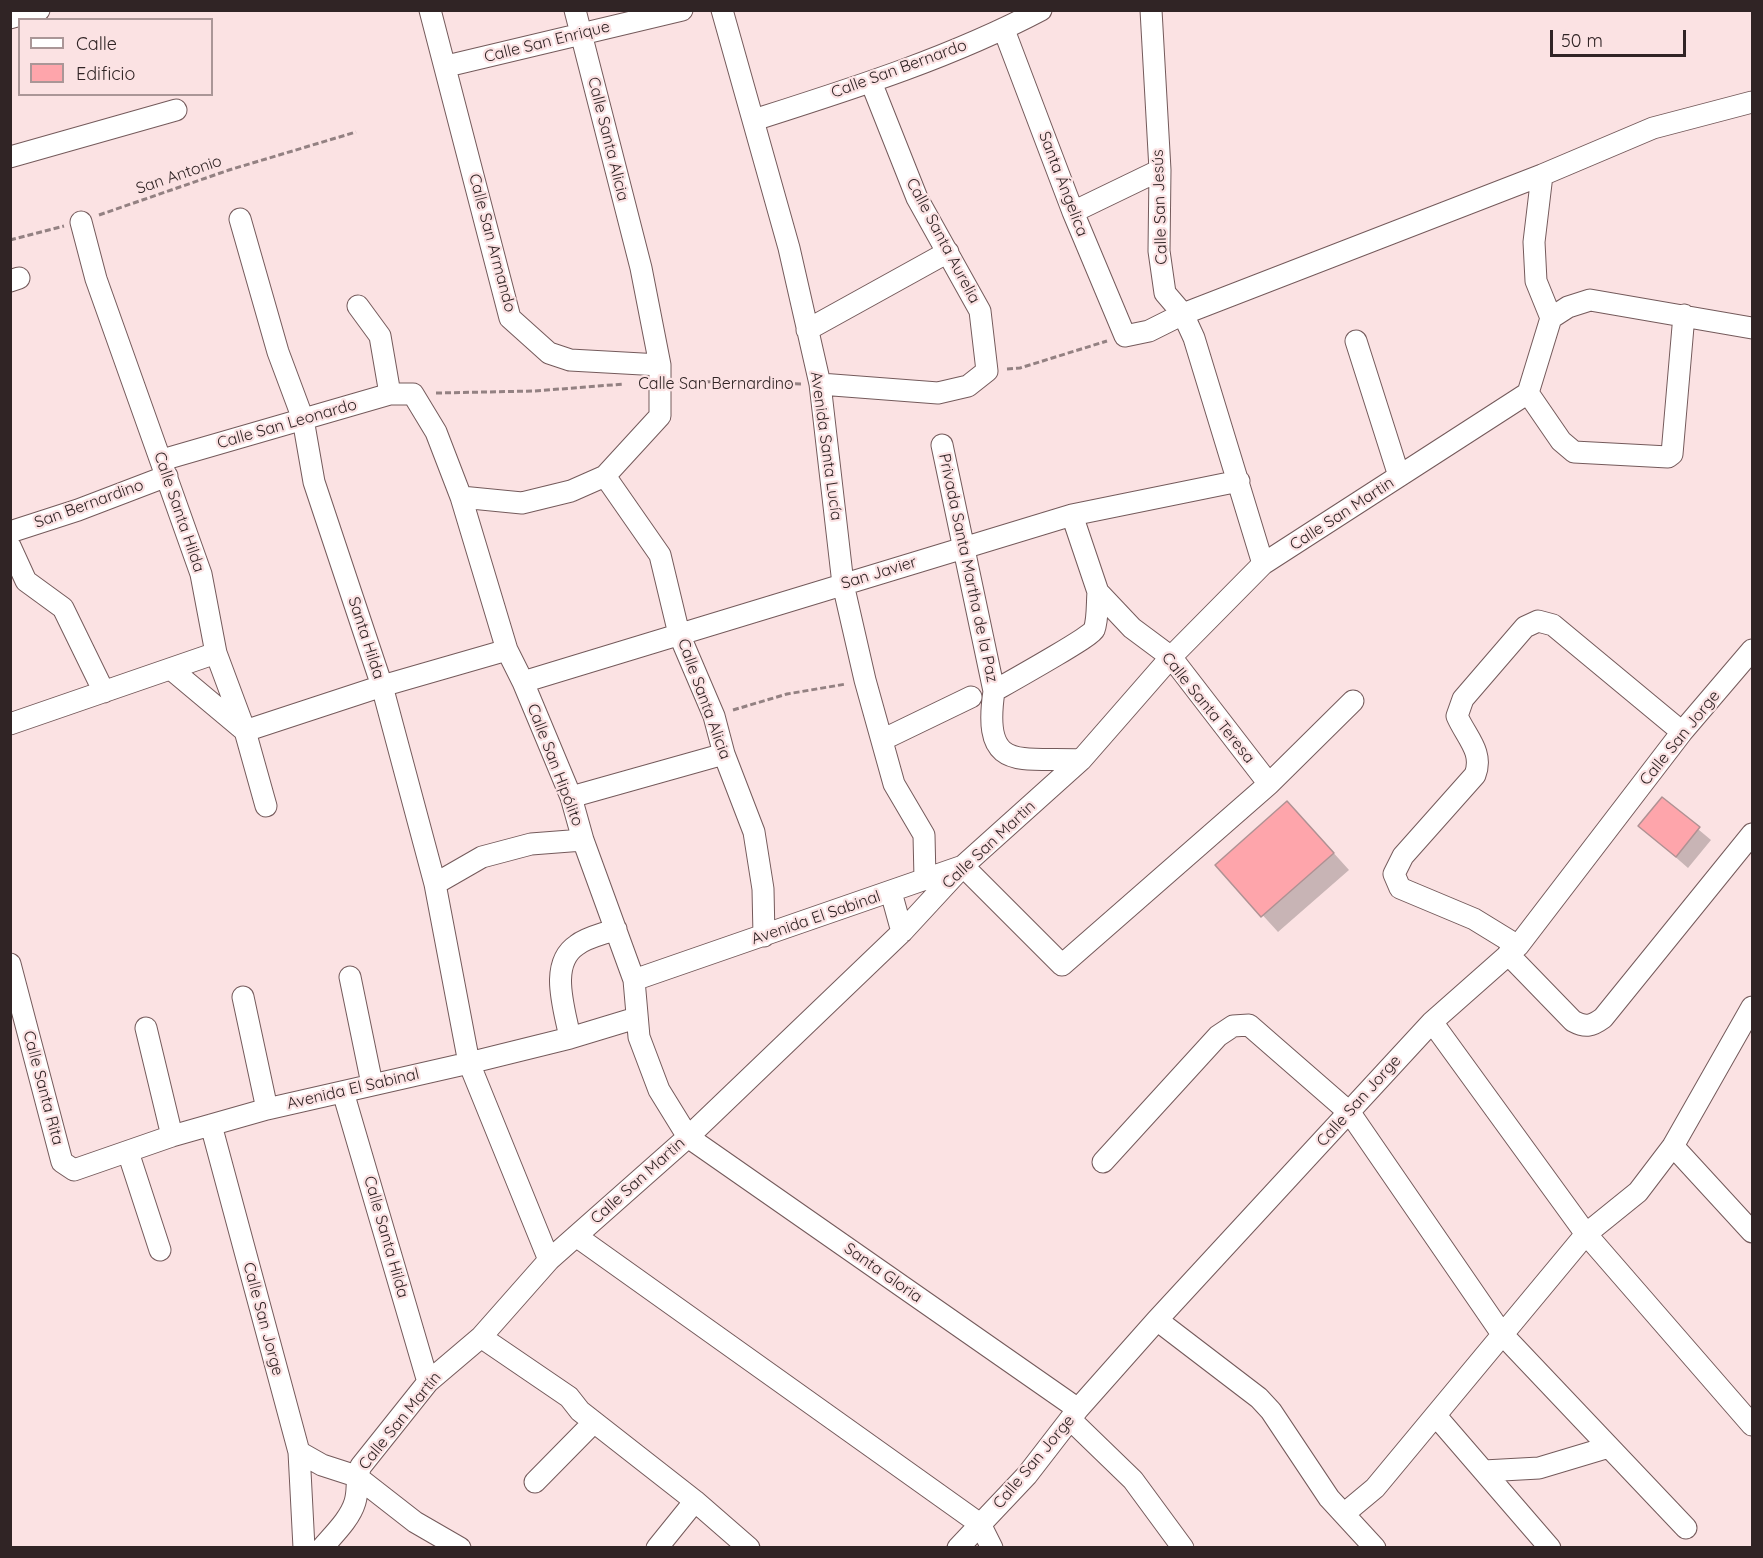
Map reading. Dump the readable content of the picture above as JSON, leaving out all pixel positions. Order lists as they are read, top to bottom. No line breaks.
{"streets":{"street":["Calle San Enrique","Calle San Bernardo","Calle Santa Alicia","Santa Ángelica","Calle San Jesús","Calle Santa Aurelia","Calle San Armando","Calle San Leonardo","Avenida Santa Lucía","San Bernardino","Calle Santa Hilda","Calle San Martin","Privada Santa Martha de la Paz","San Javier","Santa Hilda","Calle Santa Teresa","Calle San Jorge","Calle San Hipólito","Avenida El Sabinal","Calle Santa Rita","Santa Gloria","Calle San Martín"],"path":["San Antonio","Calle San Bernardino"]},"crossings":[["Calle San Enrique","Calle Santa Alicia"],["Calle San Enrique","Calle San Armando"],["Calle San Bernardo","Santa Ángelica"],["Calle San Bernardo","Calle Santa Aurelia"],["Calle San Bernardo","Avenida Santa Lucía"],["Calle Santa Alicia","Calle San Armando"],["Calle Santa Alicia","Calle San Bernardino"],["Calle Santa Alicia","San Javier"],["Calle Santa Alicia","Avenida El Sabinal"],["San Antonio","Calle Santa Hilda"],["Calle San Jesús","Calle San Martin"],["Calle San Jesús","San Javier"],["Calle San Armando","Calle San Bernardino"],["Calle San Bernardino","Calle San Leonardo"],["Calle San Bernardino","Avenida Santa Lucía"],["Calle San Bernardino","Calle San Hipólito"],["Calle San Leonardo","San Bernardino"],["Calle San Leonardo","Calle Santa Hilda"],["Calle San Leonardo","Santa Hilda"],["Calle San Leonardo","Calle San Hipólito"],["Avenida Santa Lucía","San Javier"],["Avenida Santa Lucía","Avenida El Sabinal"],["San Bernardino","Calle Santa Hilda"],["Calle Santa Hilda","Avenida El Sabinal"],["Calle Santa Hilda","Calle San Martín"],["Calle San Martin","Santa Hilda"],["Calle San Martin","Calle Santa Teresa"],["Calle San Martin","Calle San Hipólito"],["Calle San Martin","Avenida El Sabinal"],["Calle San Martin","Santa Gloria"],["Calle San Martin","Calle San Martín"],["Privada Santa Martha de la Paz","San Javier"],["San Javier","Calle Santa Teresa"],["San Javier","Calle San Hipólito"],["Santa Hilda","Avenida El Sabinal"],["Calle San Jorge","Avenida El Sabinal"],["Calle San Jorge","Santa Gloria"],["Calle San Hipólito","Avenida El Sabinal"],["Calle San Hipólito","Santa Gloria"],["Avenida El Sabinal","Calle Santa Rita"]],"legend":["Calle","Edificio"],"scale_bar":"50 m"}
